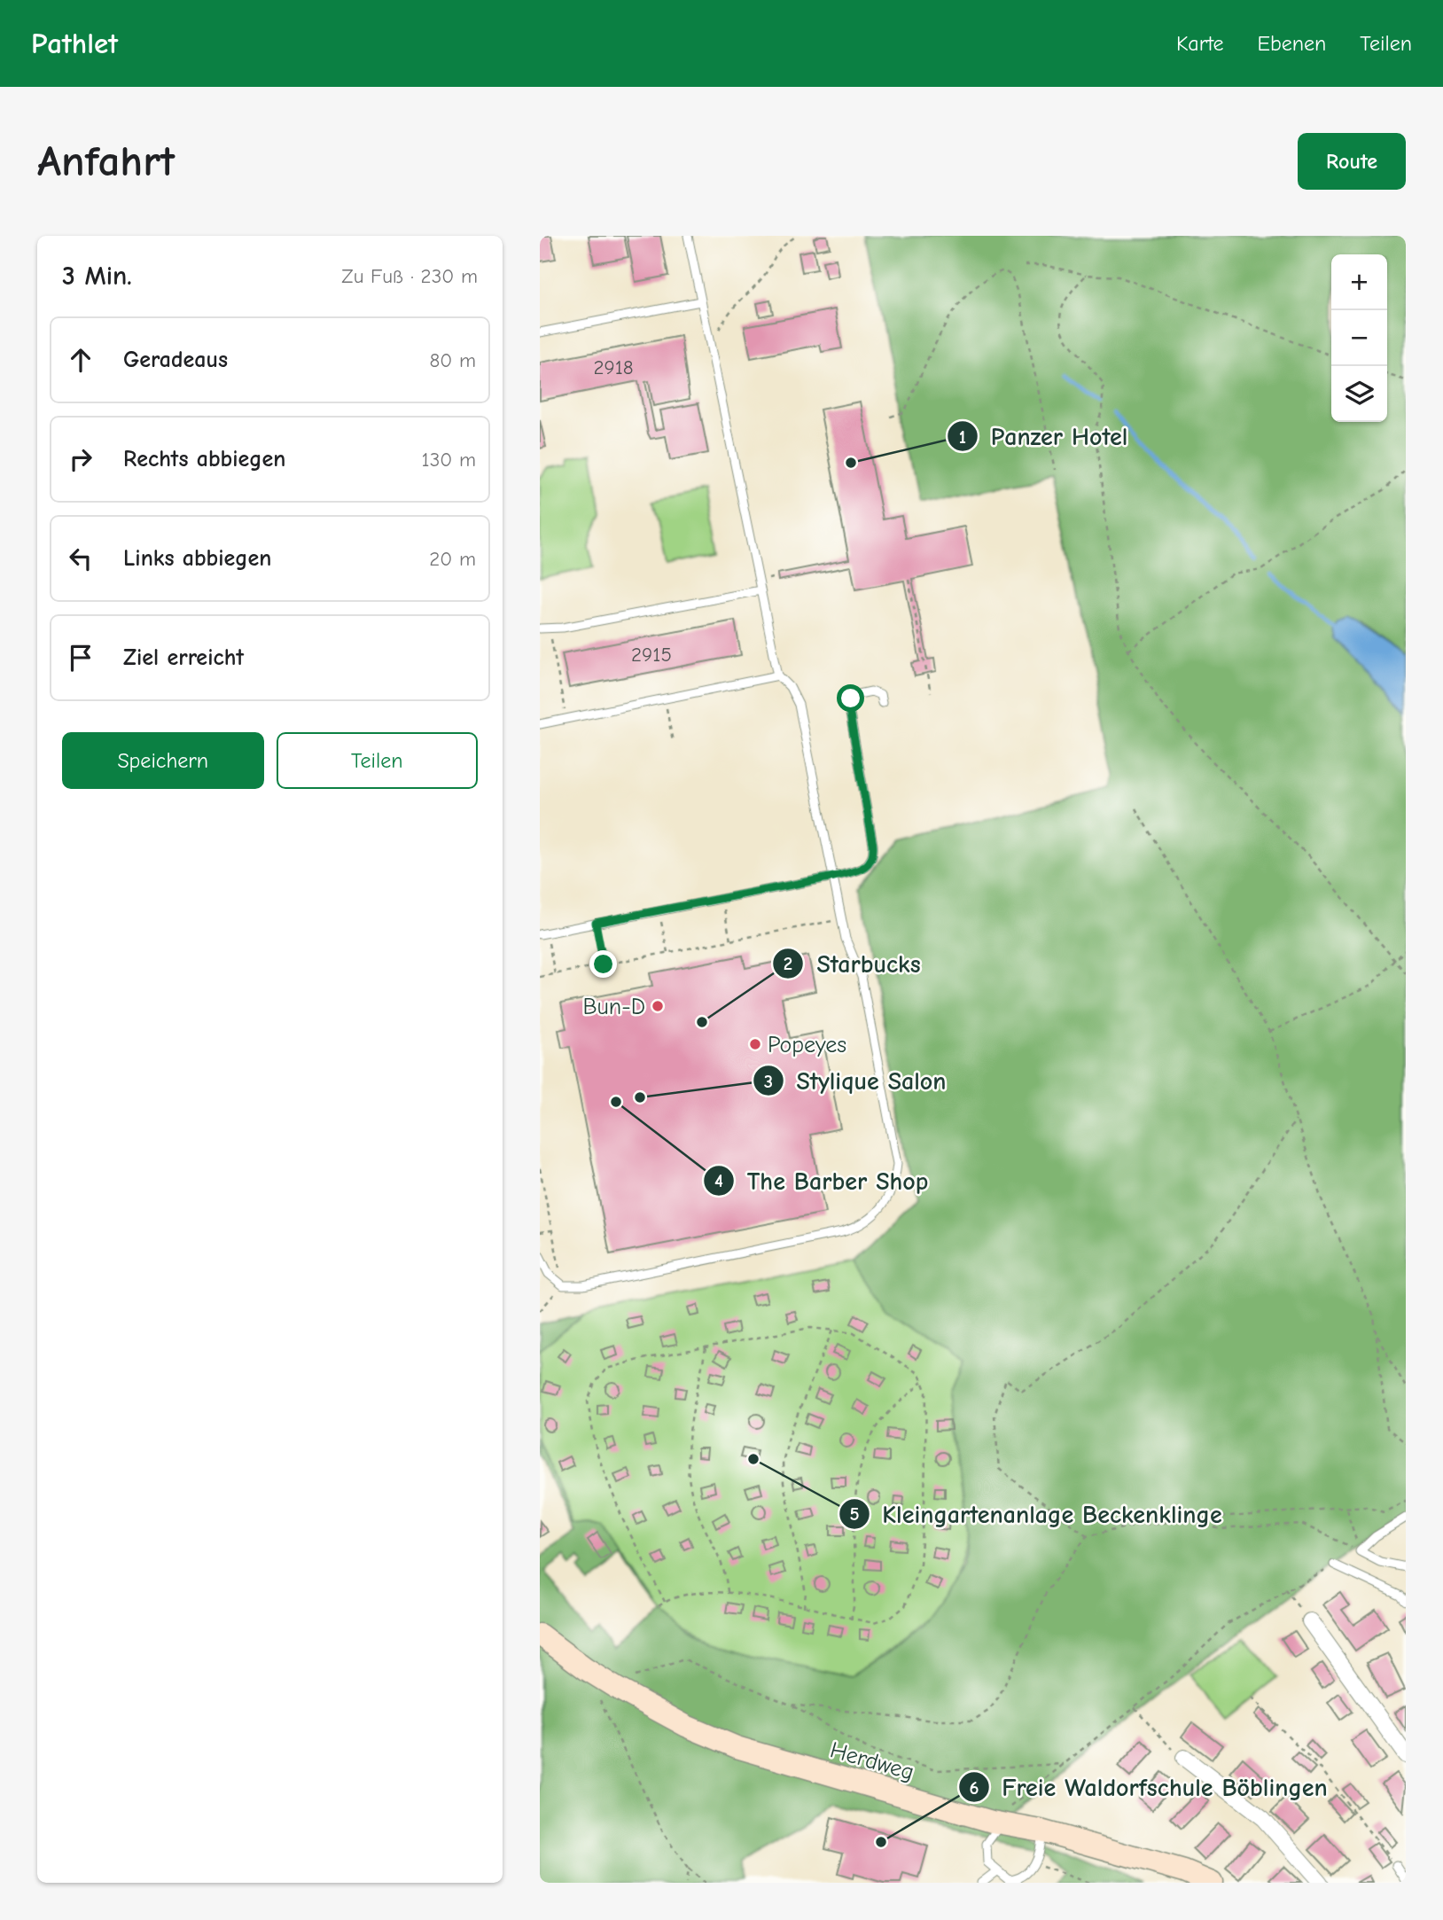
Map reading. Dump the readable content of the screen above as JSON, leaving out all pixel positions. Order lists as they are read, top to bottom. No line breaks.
{"streets":{"street":["Herdweg"]},"places":["Panzer Hotel","Bun-D","Starbucks","Popeyes","Stylique Salon","The Barber Shop","Kleingartenanlage Beckenklinge","Freie Waldorfschule Böblingen"],"house_numbers":["2918","2915"],"page":{"header":"Pathlet","nav":["Karte","Ebenen","Teilen"],"buttons":["Route",["Speichern","Teilen"]],"title":"Anfahrt","heading":["3 Min.","Zu Fuß · 230 m"],"map_buttons":["+","−"],"list":[["Geradeaus","80 m"],["Rechts abbiegen","130 m"],["Links abbiegen","20 m"],"Ziel erreicht"]}}
